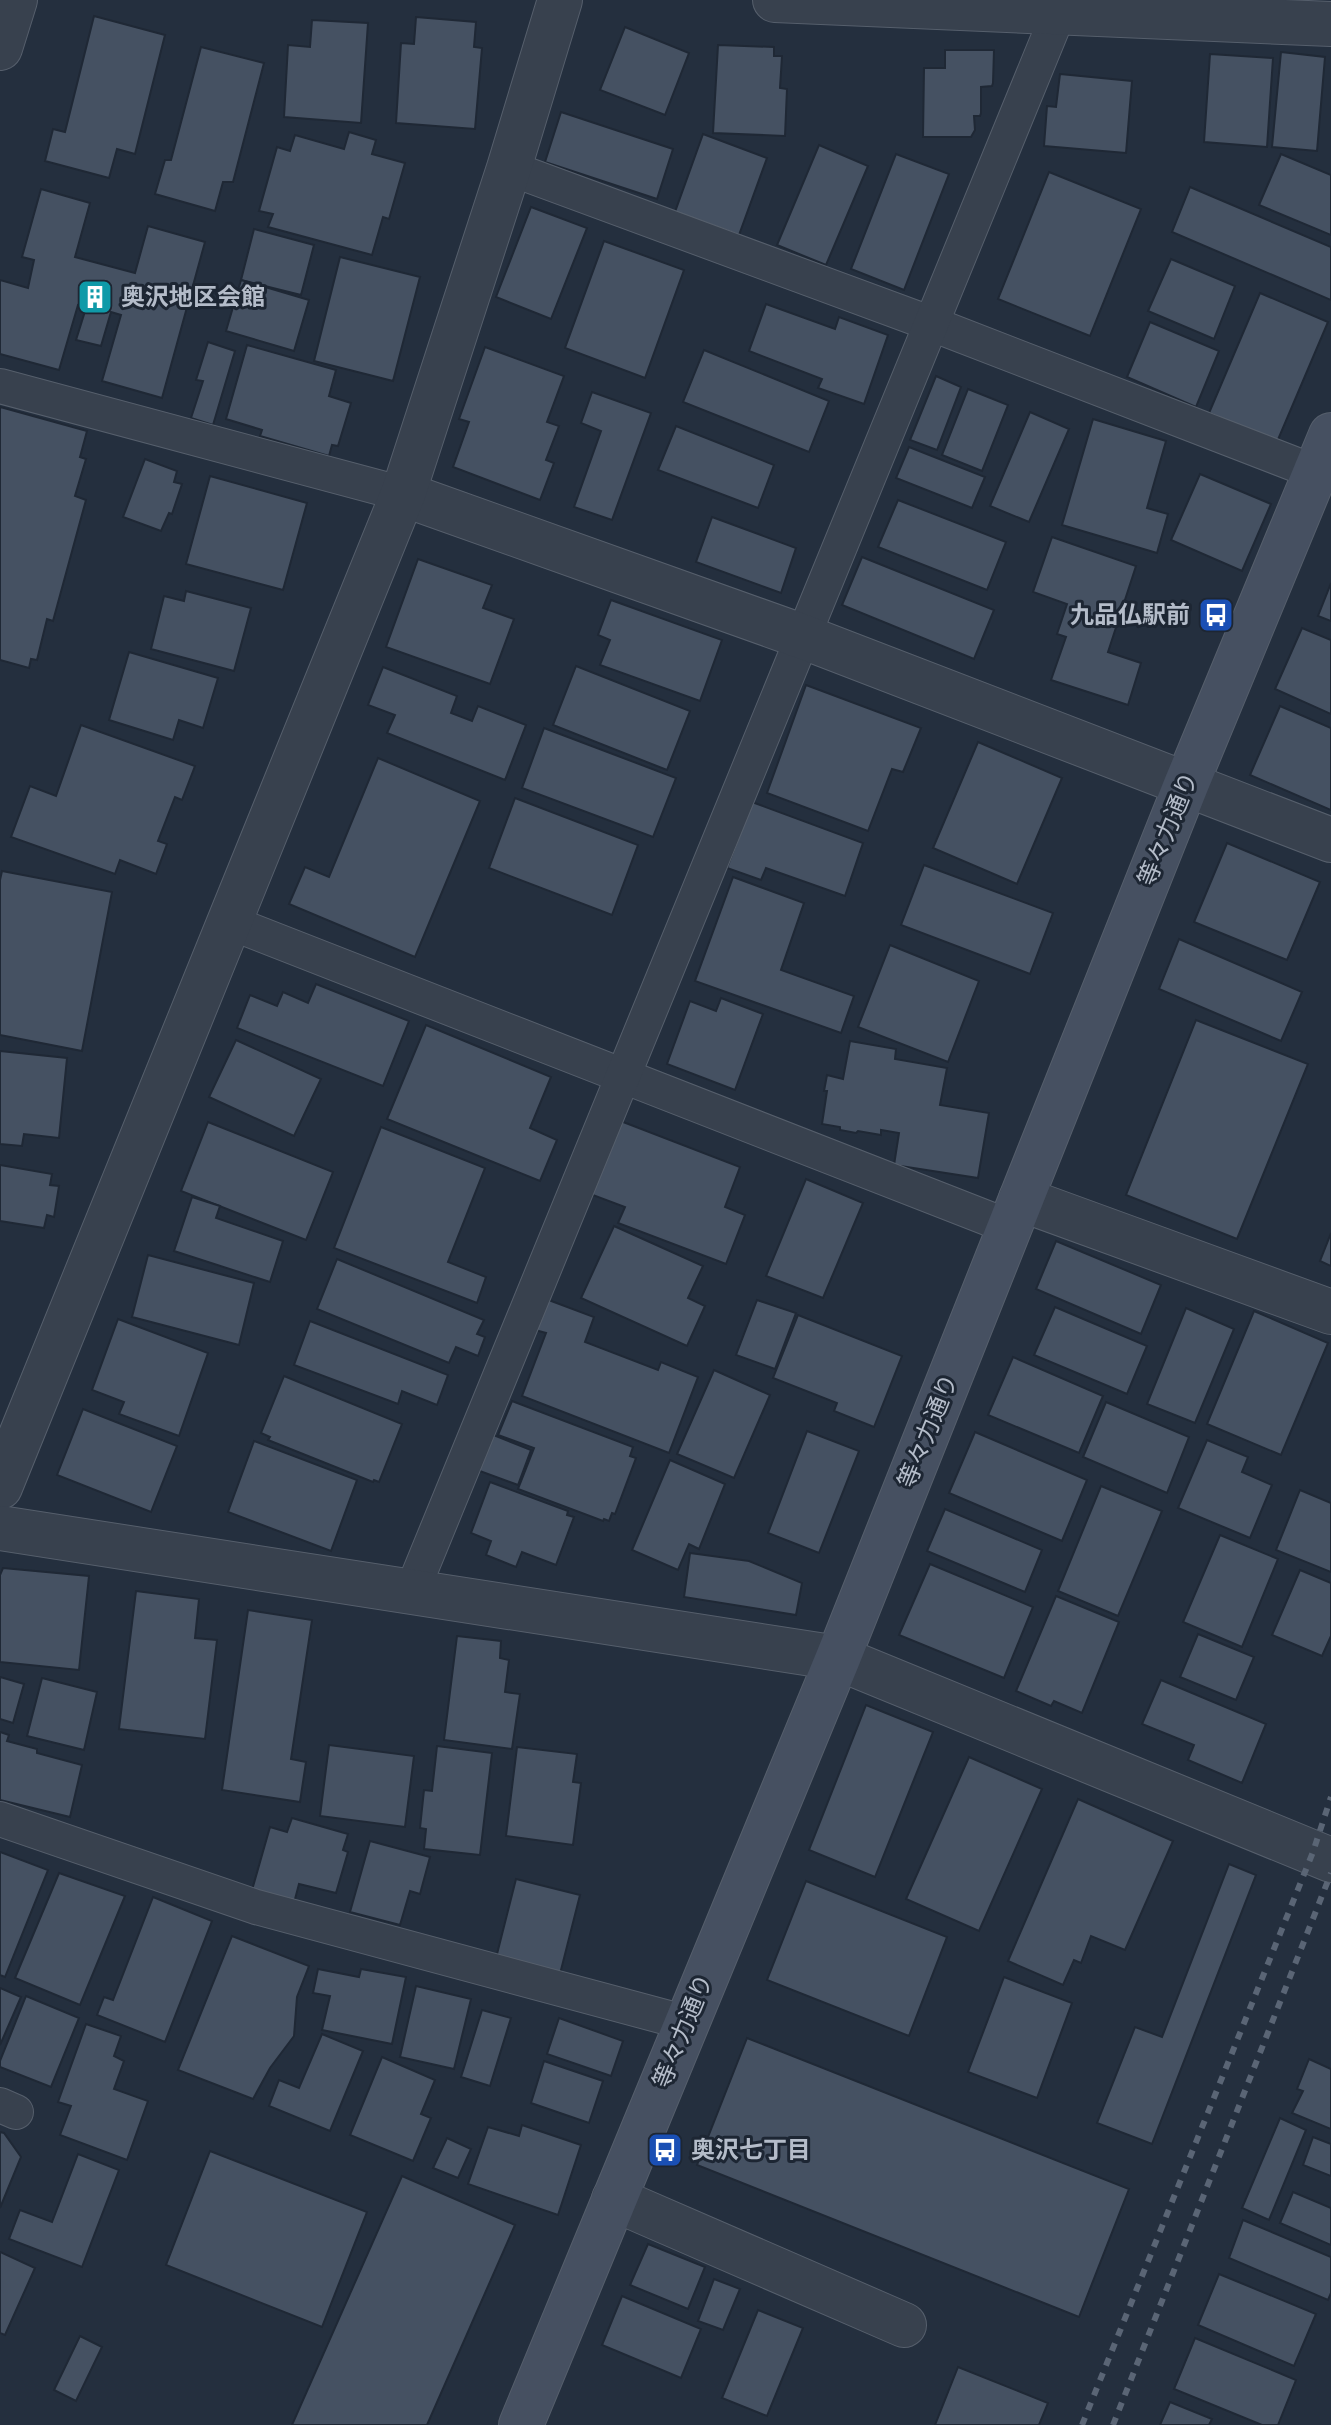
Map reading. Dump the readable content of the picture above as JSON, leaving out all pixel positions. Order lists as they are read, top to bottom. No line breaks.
{"streets":{"street":["等々力通り"]},"places":{"building":["奥沢地区会館"],"bus stop":["九品仏駅前","奥沢七丁目"]}}
